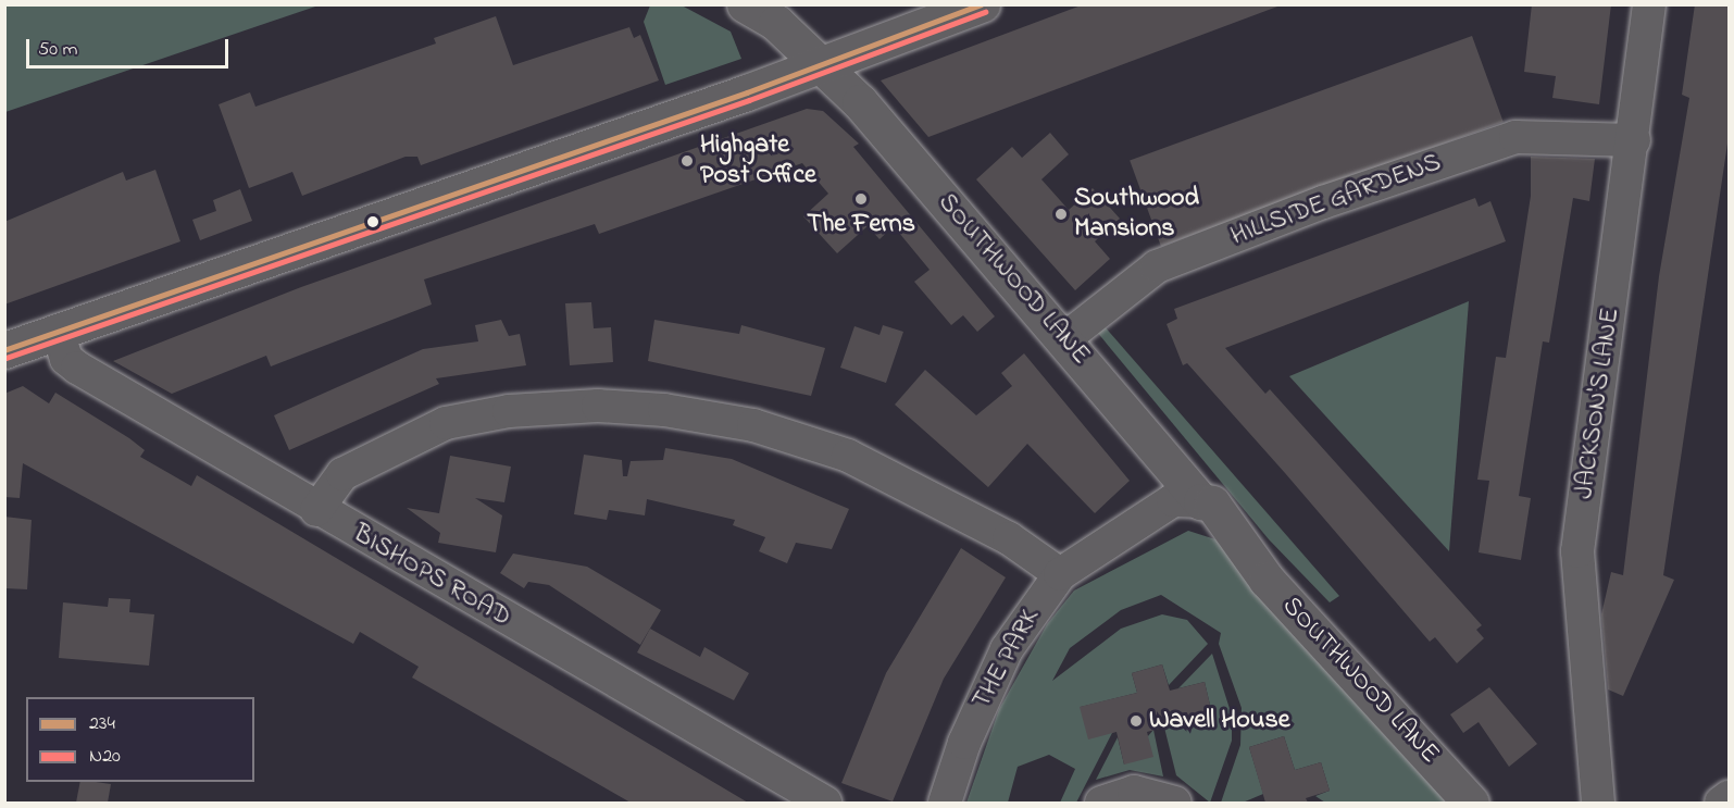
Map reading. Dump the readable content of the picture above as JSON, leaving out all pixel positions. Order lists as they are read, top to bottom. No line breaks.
{"streets":{"main road":["SOUTHWOOD LANE"],"street":["HILLSIDE GARDENS","JACKSON'S LANE","BISHOPS ROAD","THE PARK"]},"crossings":[["HILLSIDE GARDENS","SOUTHWOOD LANE"],["HILLSIDE GARDENS","JACKSON'S LANE"],["SOUTHWOOD LANE","THE PARK"]],"places":["Highgate Post Office","The Ferns","Southwood Mansions","Wavell House"],"lines":["transit line 234","transit line N20"],"legend":["234","N20"],"scale_bar":"50 m"}
